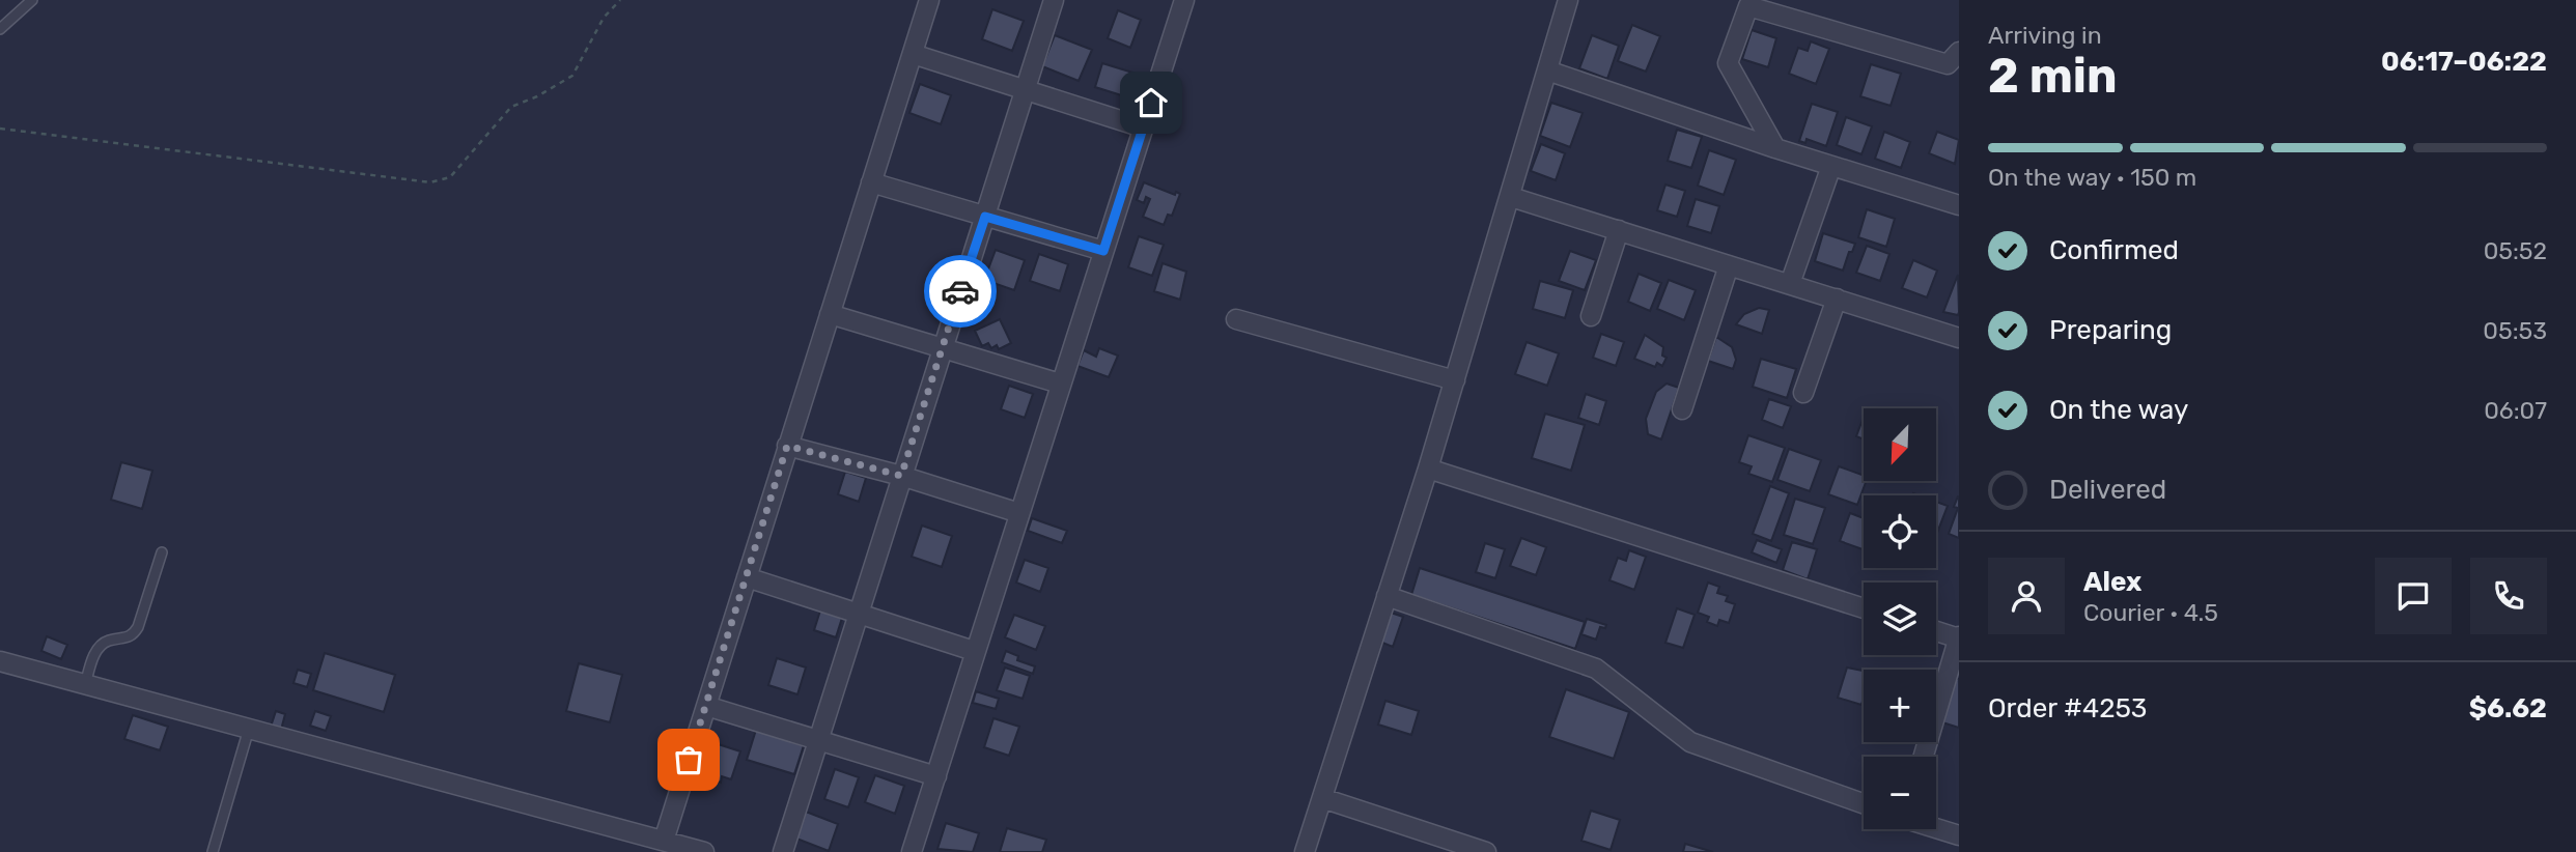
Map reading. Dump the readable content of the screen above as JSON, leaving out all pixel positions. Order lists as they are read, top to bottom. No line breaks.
{"north":"bottom left","page":{"heading":["2 min","Arriving in","06:17–06:22"],"panel":["Alex","Courier · 4.5","Order #4253","$6.62"],"bar":"On the way · 150 m","list":[["Confirmed","05:52"],["Preparing","05:53"],["On the way","06:07"],"Delivered"],"map_buttons":["+","−"]}}
